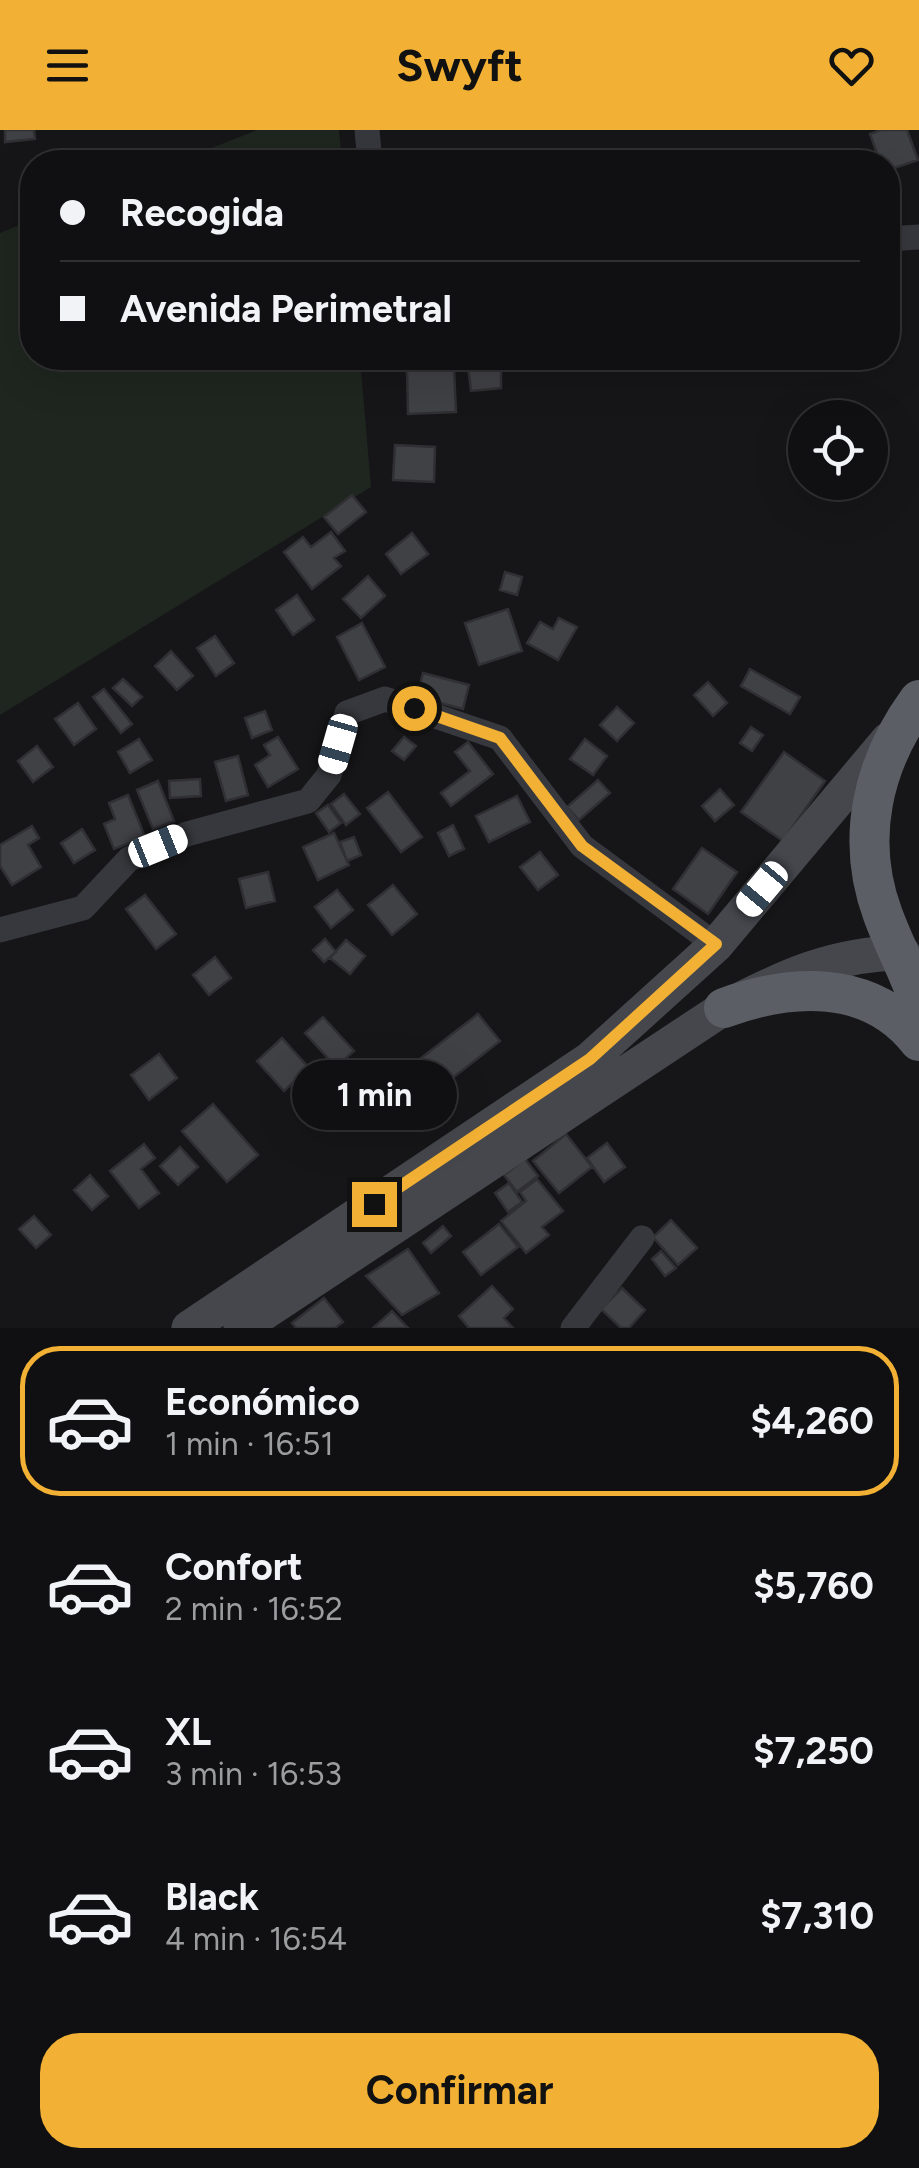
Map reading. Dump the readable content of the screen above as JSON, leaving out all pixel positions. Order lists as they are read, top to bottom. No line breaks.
{"page":{"header":"Swyft","banner":["Recogida","Avenida Perimetral"],"bubble":"1 min","list":[{"name":"Económico","note":"1 min · 16:51","value":"$4,260"},{"name":"Confort","note":"2 min · 16:52","value":"$5,760"},{"name":"XL","note":"3 min · 16:53","value":"$7,250"},{"name":"Black","note":"4 min · 16:54","value":"$7,310"}],"buttons":"Confirmar"}}
